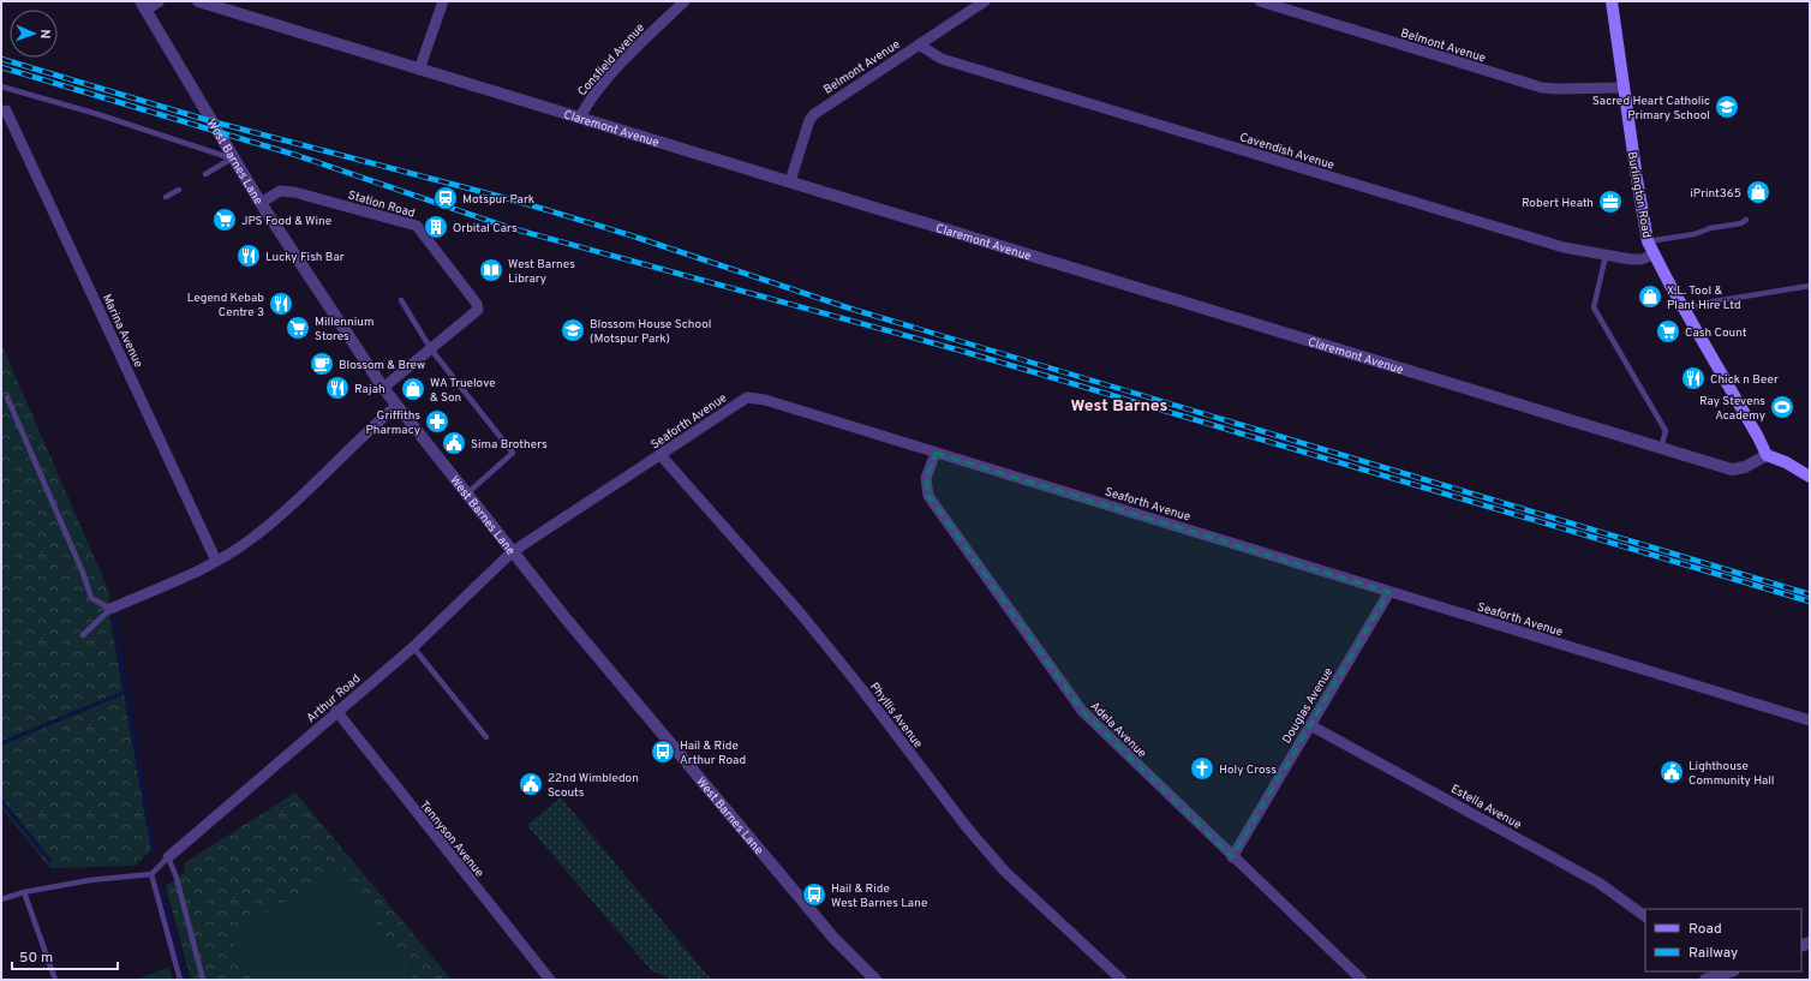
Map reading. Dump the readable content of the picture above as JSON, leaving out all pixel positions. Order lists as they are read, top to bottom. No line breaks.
{"streets":{"main road":["Burlington Road"],"street":["Belmont Avenue","Consfield Avenue","Claremont Avenue","Cavendish Avenue","West Barnes Lane","Station Road","Marina Avenue","Seaforth Avenue","Arthur Road","Douglas Avenue","Phyllis Avenue","Adela Avenue","Estella Avenue","Tennyson Avenue"]},"crossings":[["Belmont Avenue","Claremont Avenue"],["Belmont Avenue","Cavendish Avenue"],["Belmont Avenue","Burlington Road"],["Consfield Avenue","Claremont Avenue"],["Claremont Avenue","Burlington Road"],["Cavendish Avenue","Burlington Road"],["West Barnes Lane","Station Road"],["West Barnes Lane","Seaforth Avenue"],["West Barnes Lane","Arthur Road"],["Seaforth Avenue","Arthur Road"],["Seaforth Avenue","Douglas Avenue"],["Seaforth Avenue","Phyllis Avenue"],["Seaforth Avenue","Adela Avenue"],["Arthur Road","Tennyson Avenue"],["Douglas Avenue","Adela Avenue"],["Douglas Avenue","Estella Avenue"]],"districts":["West Barnes"],"places":{"school or university":["Sacred Heart Catholic Primary School","Blossom House School (Motspur Park)"],"shop":["iPrint365","X.L. Tool & Plant Hire Ltd","WA Truelove & Son"],"station":["Motspur Park"],"office":["Robert Heath"],"supermarket":["JPS Food & Wine","Millennium Stores","Cash Count"],"building":["Orbital Cars"],"restaurant":["Lucky Fish Bar","Legend Kebab Centre 3","Chick n Beer","Rajah"],"library":["West Barnes Library"],"cafe":["Blossom & Brew"],"sports":["Ray Stevens Academy"],"pharmacy":["Griffiths Pharmacy"],"public building":["Sima Brothers","Lighthouse Community Hall","22nd Wimbledon Scouts"],"bus stop":["Hail & Ride Arthur Road","Hail & Ride West Barnes Lane"],"church":["Holy Cross"]},"legend":["Road","Railway"],"scale_bar":"50 m","north":"right"}
